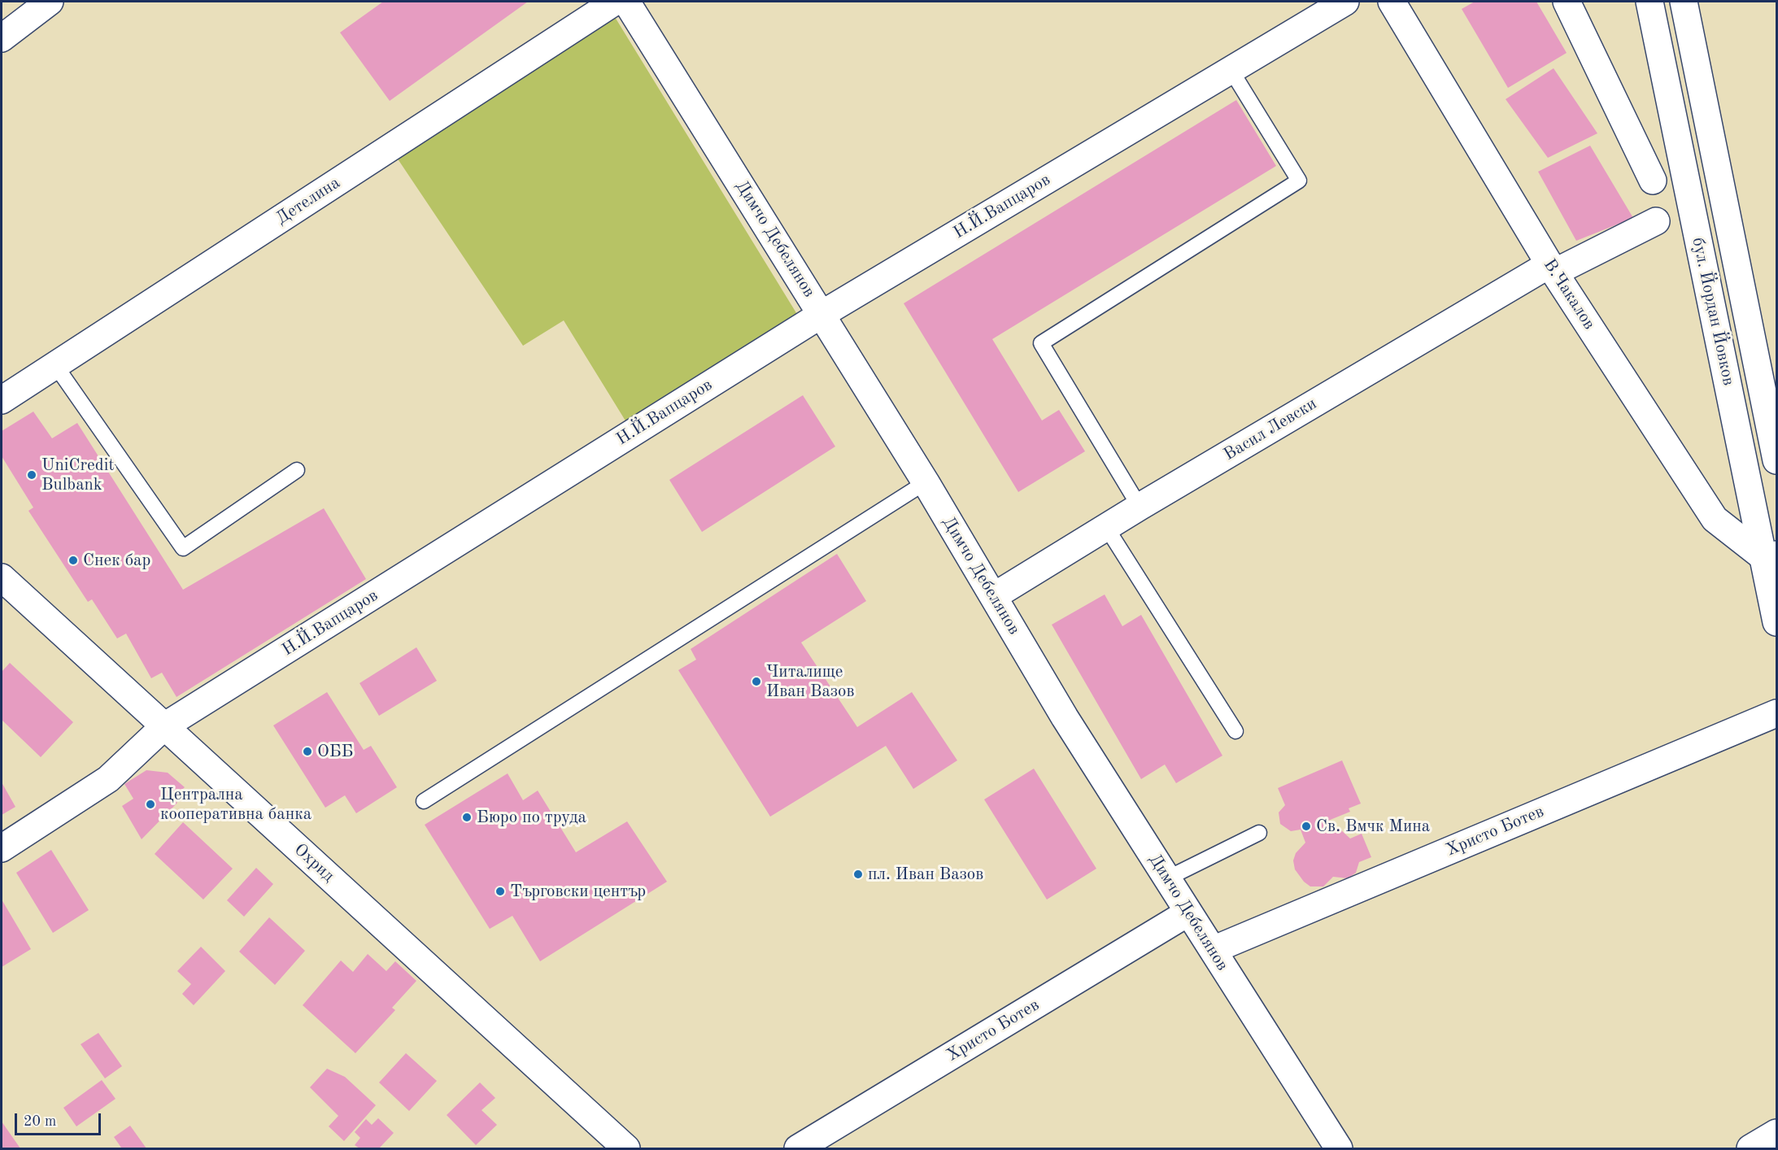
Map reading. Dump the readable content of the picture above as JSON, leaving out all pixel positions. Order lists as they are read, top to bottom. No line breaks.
{"streets":{"street":["Детелина","Н.Й.Вапцаров","Димчо Дебелянов","В.Чакалов","бул. Йордан Йовков","Васил Левски","Христо Ботев","Охрид"]},"crossings":[["Н.Й.Вапцаров","Димчо Дебелянов"],["Н.Й.Вапцаров","Охрид"],["Димчо Дебелянов","Васил Левски"],["Димчо Дебелянов","Христо Ботев"],["В.Чакалов","бул. Йордан Йовков"],["В.Чакалов","Васил Левски"]],"places":["UniCredit Bulbank","Снек бар","Читалище Иван Вазов","ОББ","Централна кооперативна банка","Бюро по труда","Св. Вмчк Мина","пл. Иван Вазов","Търговски център"],"scale_bar":"20 m"}
